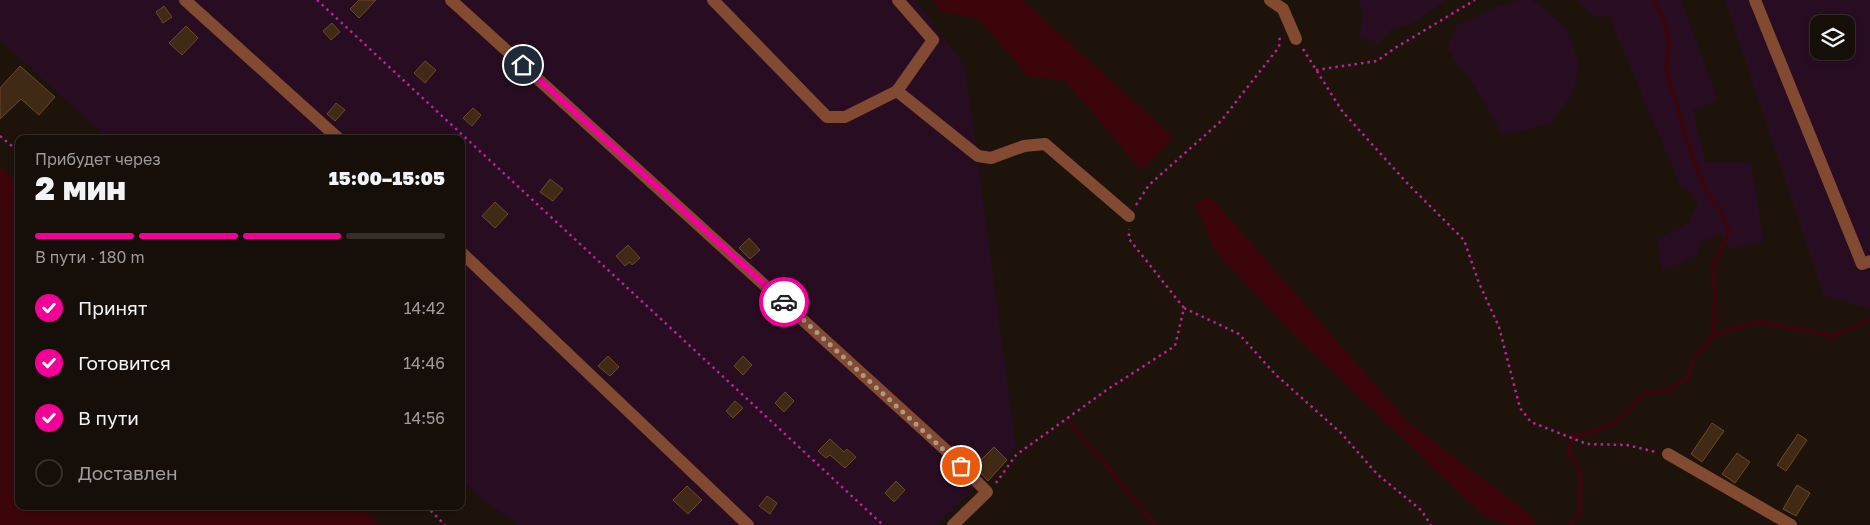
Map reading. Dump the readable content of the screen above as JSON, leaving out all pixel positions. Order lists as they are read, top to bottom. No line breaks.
{"page":{"heading":["2 мин","Прибудет через","15:00–15:05"],"bar":"В пути · 180 m","list":[["Принят","14:42"],["Готовится","14:46"],["В пути","14:56"],"Доставлен"]}}
